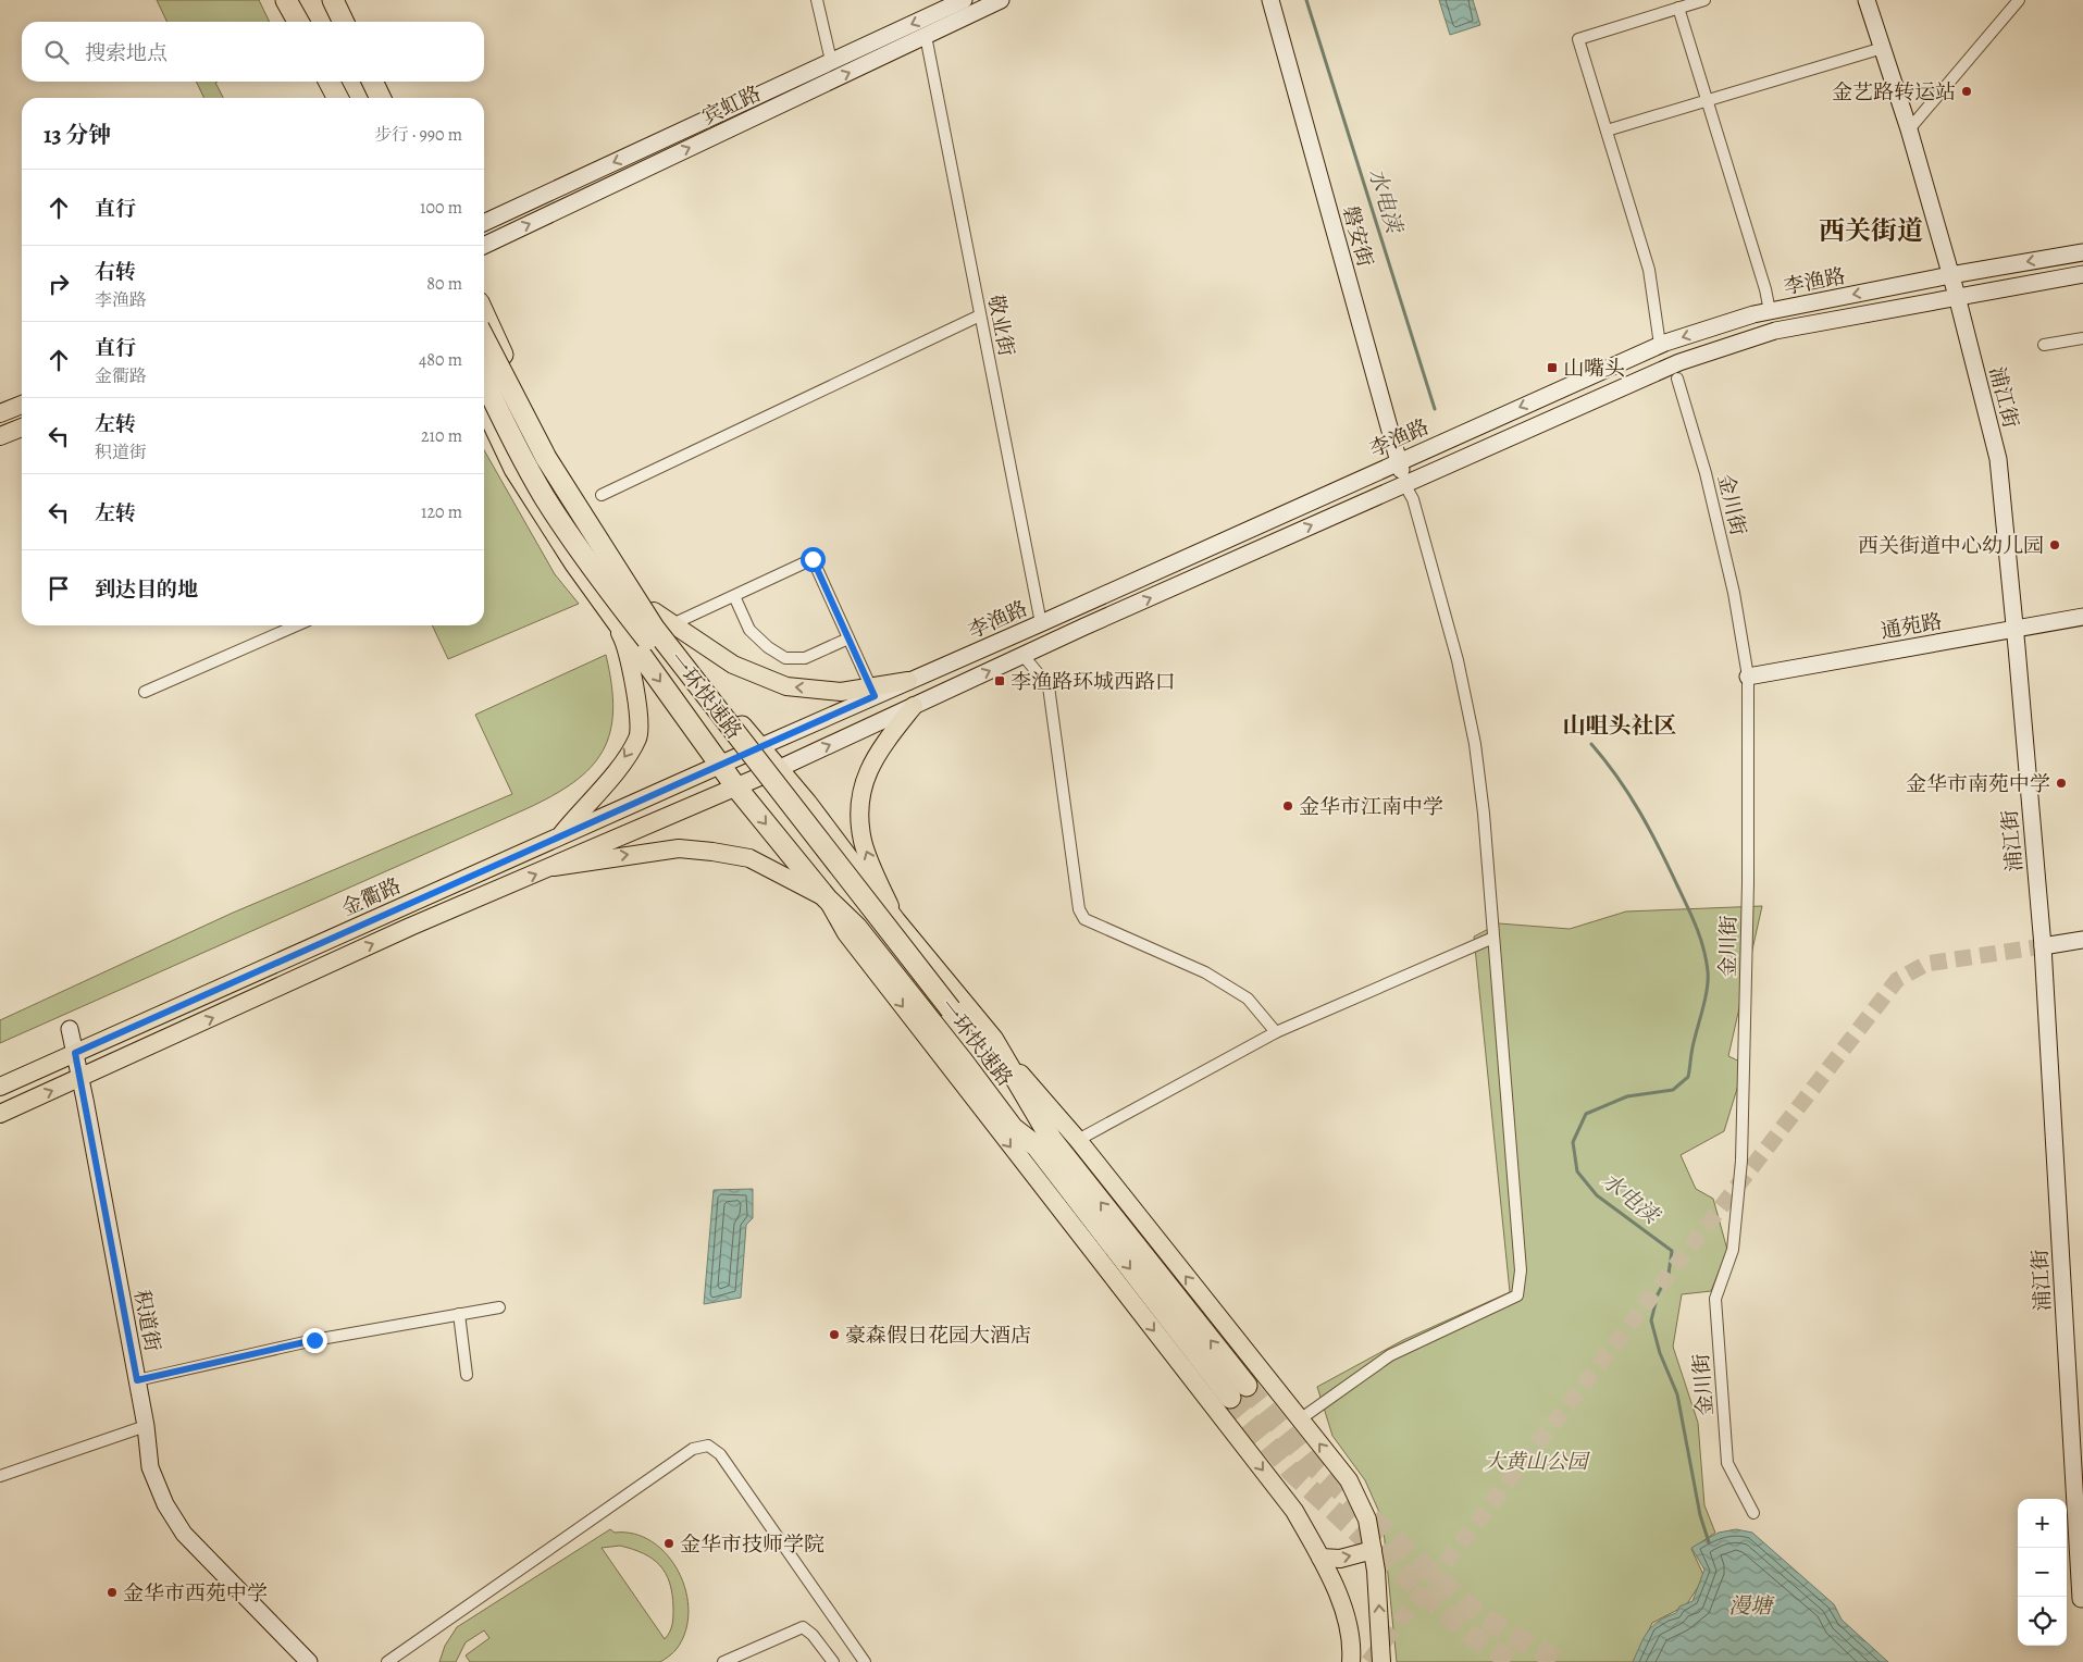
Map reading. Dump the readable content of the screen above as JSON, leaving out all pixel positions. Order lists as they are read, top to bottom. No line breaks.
{"streets":{"highway":["一环快速路"],"main road":["宾虹路","磐安街","李渔路","浦江街","通苑路","金衢路","积道街"],"street":["敬业街","金川街"]},"crossings":[["宾虹路","敬业街"],["磐安街","李渔路"],["李渔路","敬业街"],["李渔路","浦江街"],["浦江街","通苑路"],["金川街","通苑路"],["金衢路","积道街"]],"districts":["西关街道","山咀头社区"],"water":["水电渎","漫塘"],"parks":["大黄山公园"],"places":{"other":["金艺路转运站","西关街道中心幼儿园","金华市南苑中学","金华市江南中学","豪森假日花园大酒店","金华市技师学院","金华市西苑中学"],"transit":["山嘴头","李渔路环城西路口"]},"page":{"search":"搜索地点","heading":["13 分钟","步行 · 990 m"],"list":[["直行","100 m"],["右转","李渔路","80 m"],["直行","金衢路","480 m"],["左转","积道街","210 m"],["左转","120 m"],"到达目的地"],"map_buttons":["+","−"]}}
